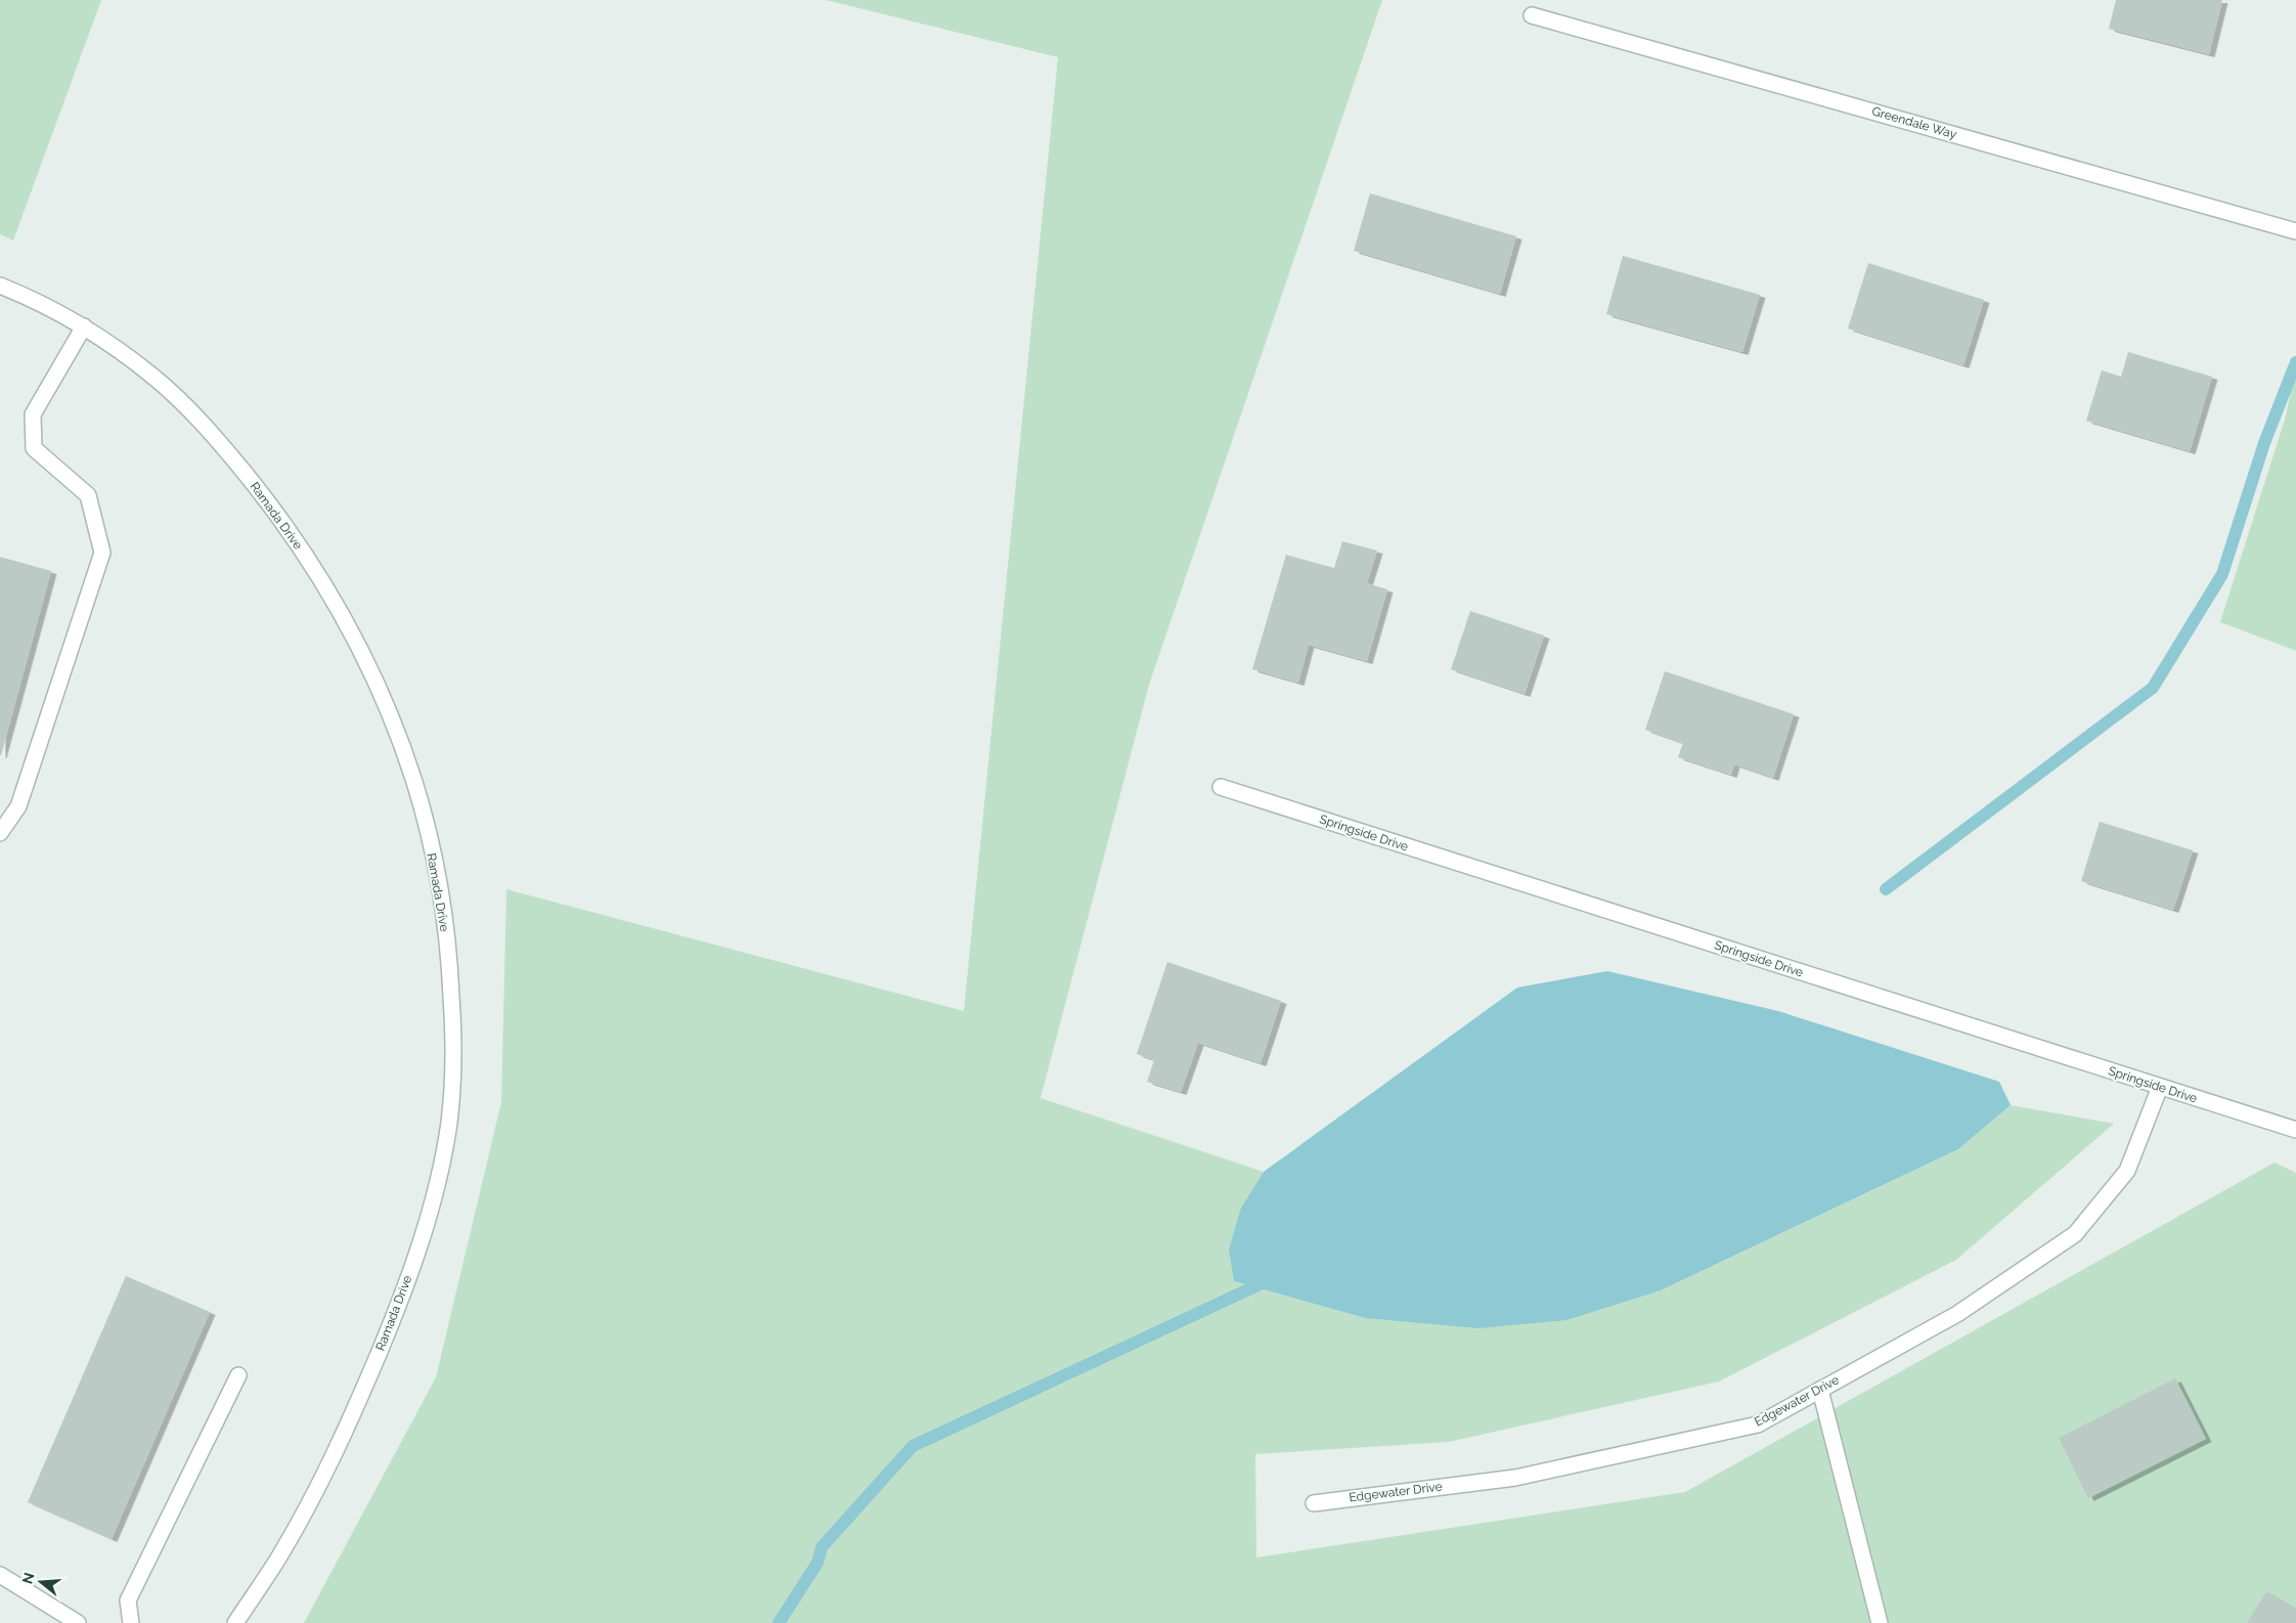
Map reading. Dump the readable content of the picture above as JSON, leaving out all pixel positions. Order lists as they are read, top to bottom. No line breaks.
{"streets":{"street":["Greendale Way","Ramada Drive","Springside Drive","Edgewater Drive"]},"crossings":[["Springside Drive","Edgewater Drive"]],"north":"left"}
